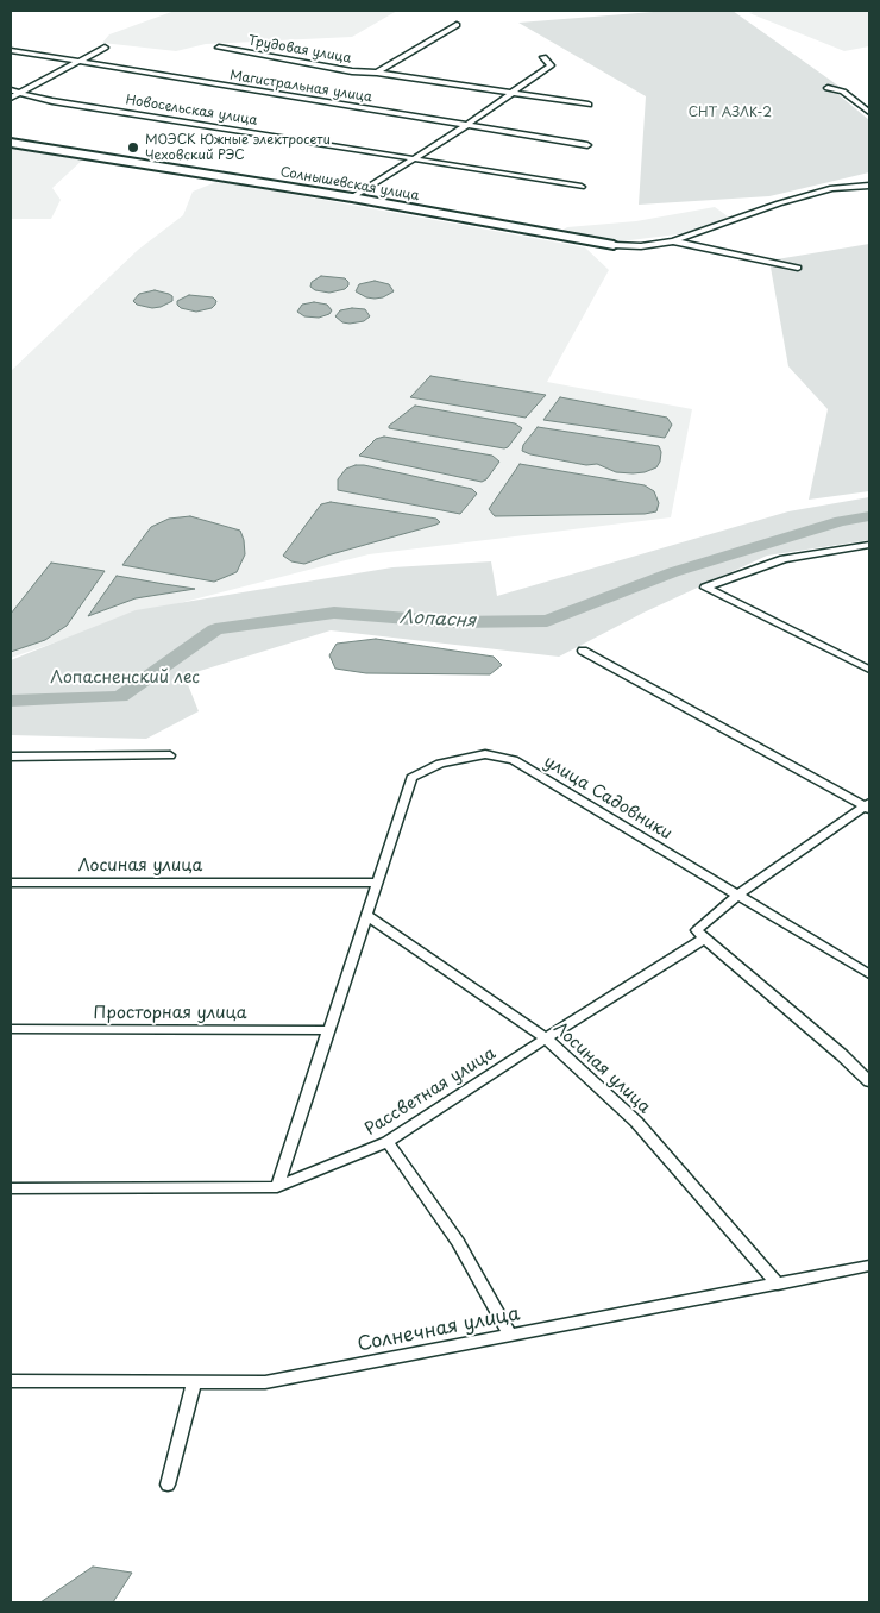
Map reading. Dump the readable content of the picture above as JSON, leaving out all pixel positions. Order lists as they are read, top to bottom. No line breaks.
{"streets":{"street":["Трудовая улица","Магистральная улица","Новосельская улица","Солнышевская улица","улица Садовники","Лосиная улица","Просторная улица","Рассветная улица","Солнечная улица"]},"crossings":[["улица Садовники","Лосиная улица"],["улица Садовники","Просторная улица"],["улица Садовники","Рассветная улица"],["Лосиная улица","Рассветная улица"],["Лосиная улица","Солнечная улица"]],"water":["Лопасня"],"parks":["СНТ АЗЛК-2","Лопасненский лес"],"places":["МОЭСК Южные электросети Чеховский РЭС"]}
